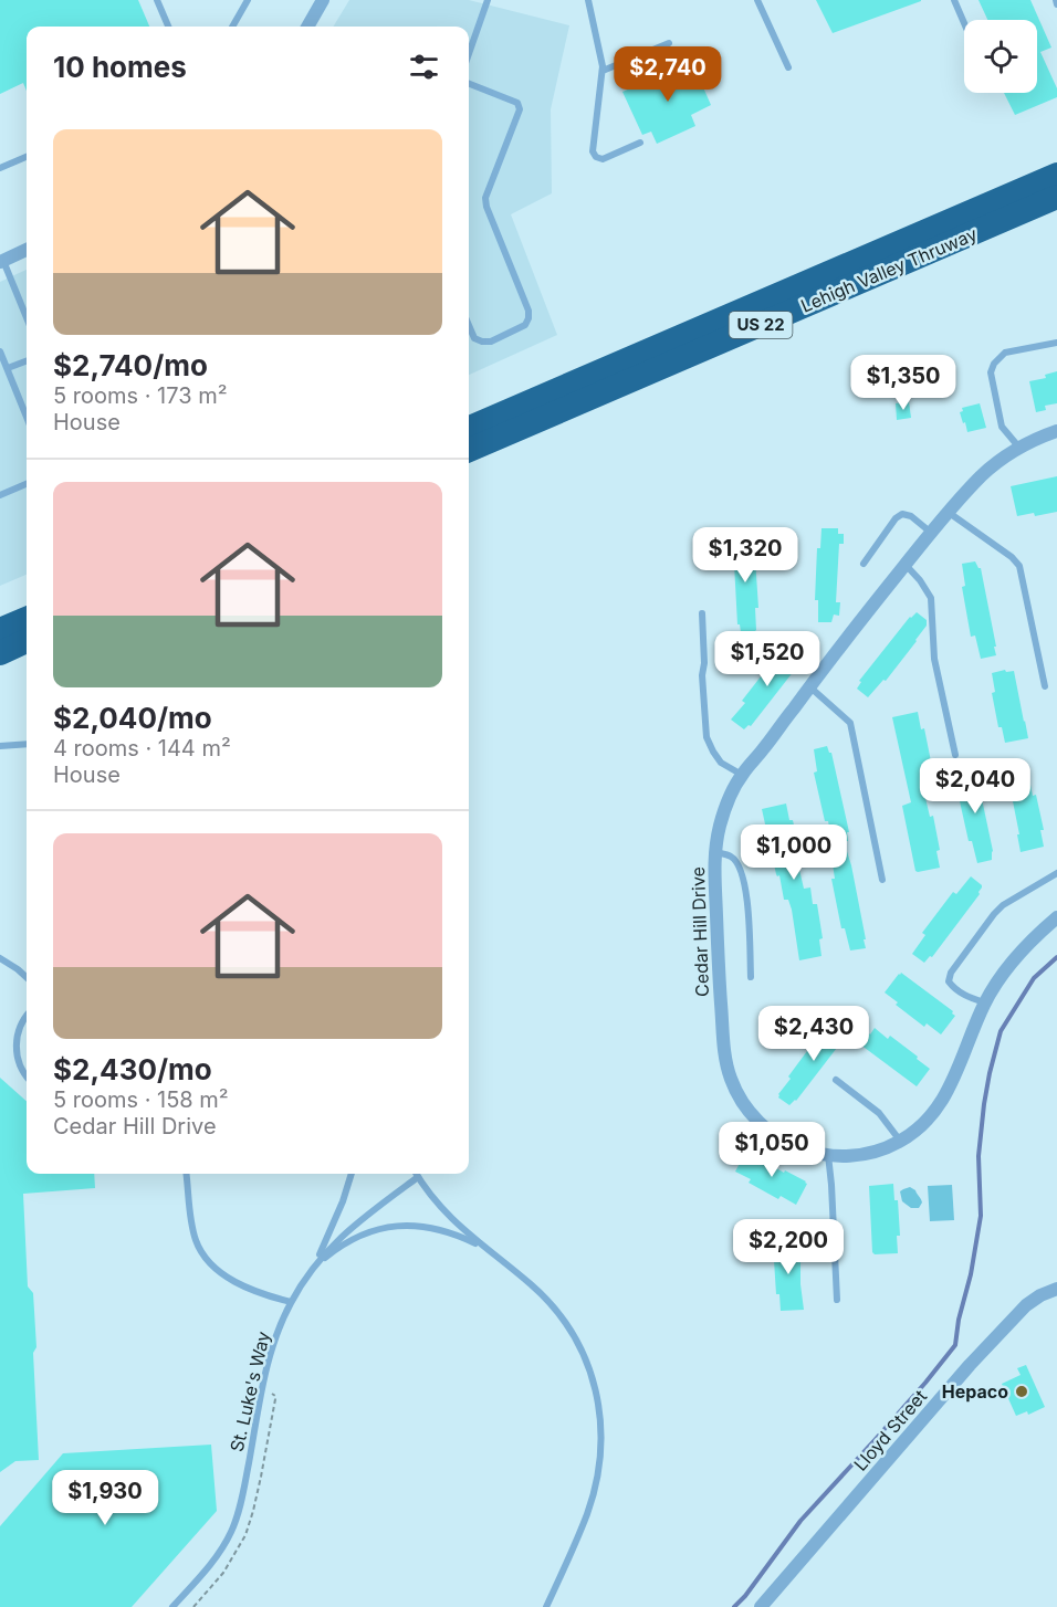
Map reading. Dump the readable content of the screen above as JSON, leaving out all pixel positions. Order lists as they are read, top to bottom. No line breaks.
{"streets":{"highway":["Lehigh Valley Thruway","US 22"],"street":["Cedar Hill Drive","Lloyd Street"],"lane":["St. Luke's Way"]},"places":["Hepaco"],"page":{"heading":"10 homes","price":["$2,740","$1,350","$1,320","$1,520","$2,040","$1,000","$2,430","$1,050","$2,200","$1,930"],"list":[{"name":"$2,740/mo","note":"5 rooms · 173 m² · House"},{"name":"$2,040/mo","note":"4 rooms · 144 m² · House"},{"name":"$2,430/mo","note":"5 rooms · 158 m² · Cedar Hill Drive"}]}}
